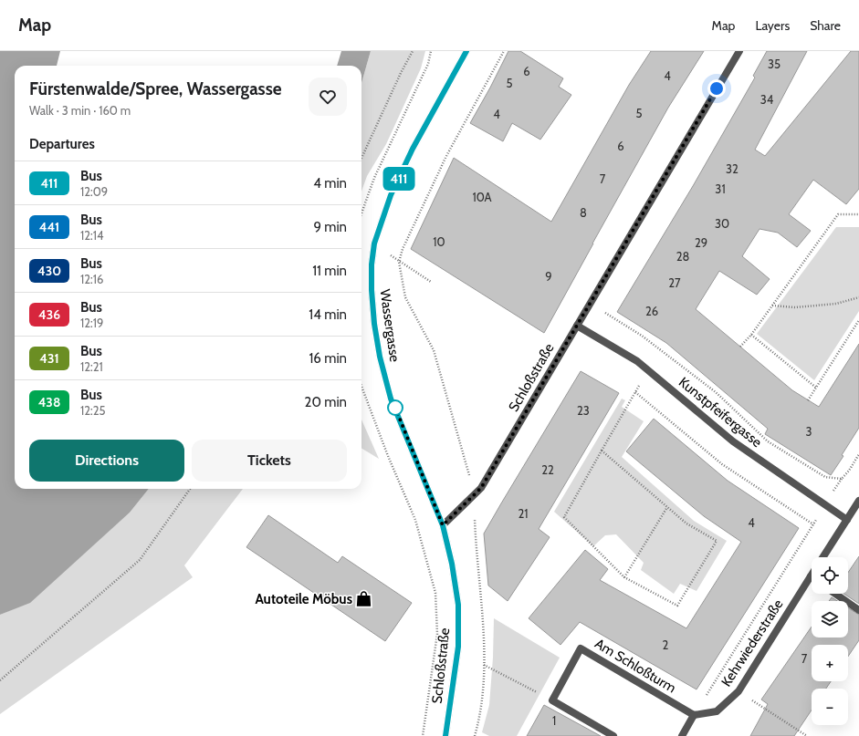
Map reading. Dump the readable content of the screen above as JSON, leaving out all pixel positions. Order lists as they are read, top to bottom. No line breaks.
{"streets":{"street":["Wassergasse","Schloßstraße","Kunstpfeifergasse","Kehrwiederstraße","Am Schloßturm"]},"crossings":[["Wassergasse","Schloßstraße"],["Schloßstraße","Kunstpfeifergasse"],["Kunstpfeifergasse","Kehrwiederstraße"],["Kehrwiederstraße","Am Schloßturm"]],"places":{"shop":["Autoteile Möbus"]},"lines":["bus line 411"],"house_numbers":["35","6","4","5","34","5","4","6","32","7","31","10A","8","30","10","29","28","9","27","26","23","3","22","21","4","2","7","1"],"page":{"header":"Map","nav":["Map","Layers","Share"],"on_map":"411","heading":[["Fürstenwalde/Spree, Wassergasse","Walk · 3 min · 160 m"],"Departures"],"list":[{"mark":"411","name":"Bus","note":"12:09","value":"4 min"},{"mark":"441","name":"Bus","note":"12:14","value":"9 min"},{"mark":"430","name":"Bus","note":"12:16","value":"11 min"},{"mark":"436","name":"Bus","note":"12:19","value":"14 min"},{"mark":"431","name":"Bus","note":"12:21","value":"16 min"},{"mark":"438","name":"Bus","note":"12:25","value":"20 min"}],"buttons":["Directions","Tickets"],"map_buttons":["+","−"]}}
